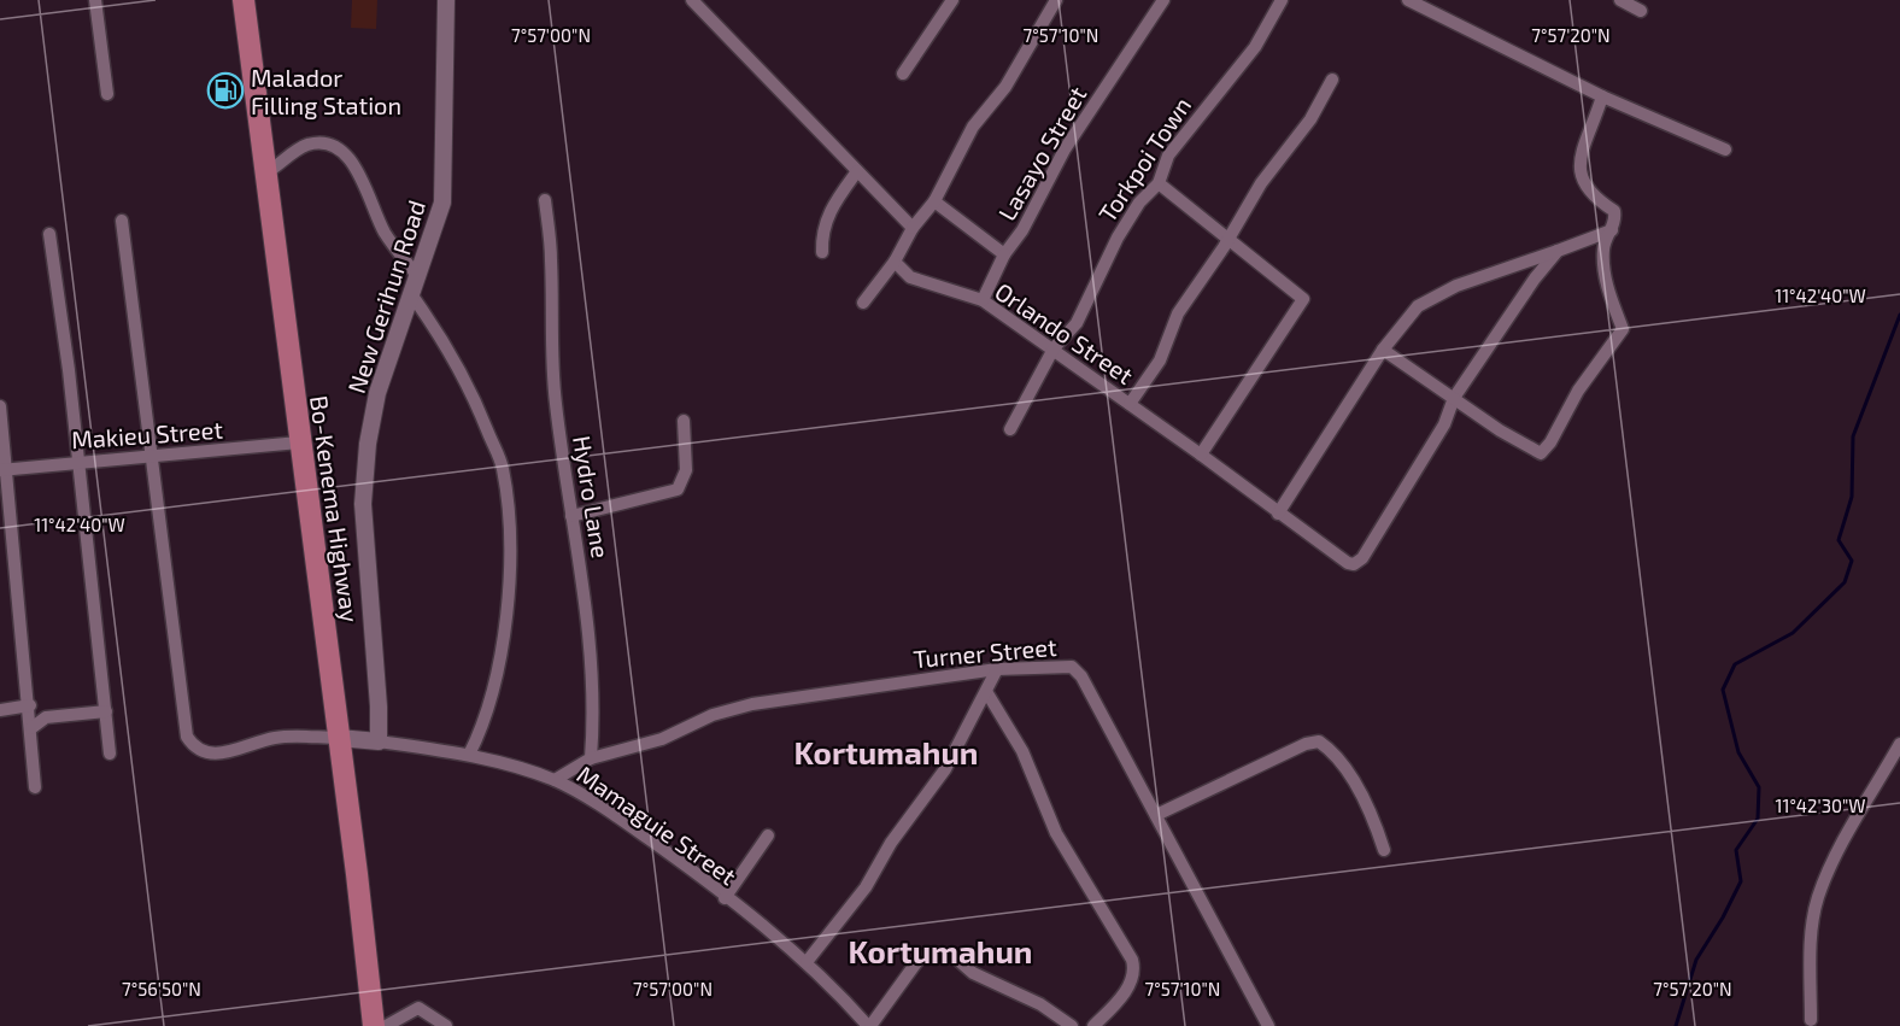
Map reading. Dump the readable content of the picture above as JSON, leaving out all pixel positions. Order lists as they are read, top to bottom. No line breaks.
{"streets":{"highway":["Bo-Kenema Highway"],"street":["Lasayo Street","Torkpoi Town","New Gerihun Road","Orlando Street","Makieu Street","Hydro Lane","Turner Street","Mamaguie Street"]},"crossings":[["Torkpoi Town","Orlando Street"],["New Gerihun Road","Mamaguie Street"],["Makieu Street","Bo-Kenema Highway"],["Hydro Lane","Turner Street"]],"districts":["Kortumahun","Kortumahun"],"places":{"fuel station":["Malador Filling Station"]},"coordinates":["7°57'00\"N","7°57'10\"N","7°57'20\"N","11°42'40\"W","11°42'30\"W","7°56'50\"N"]}
